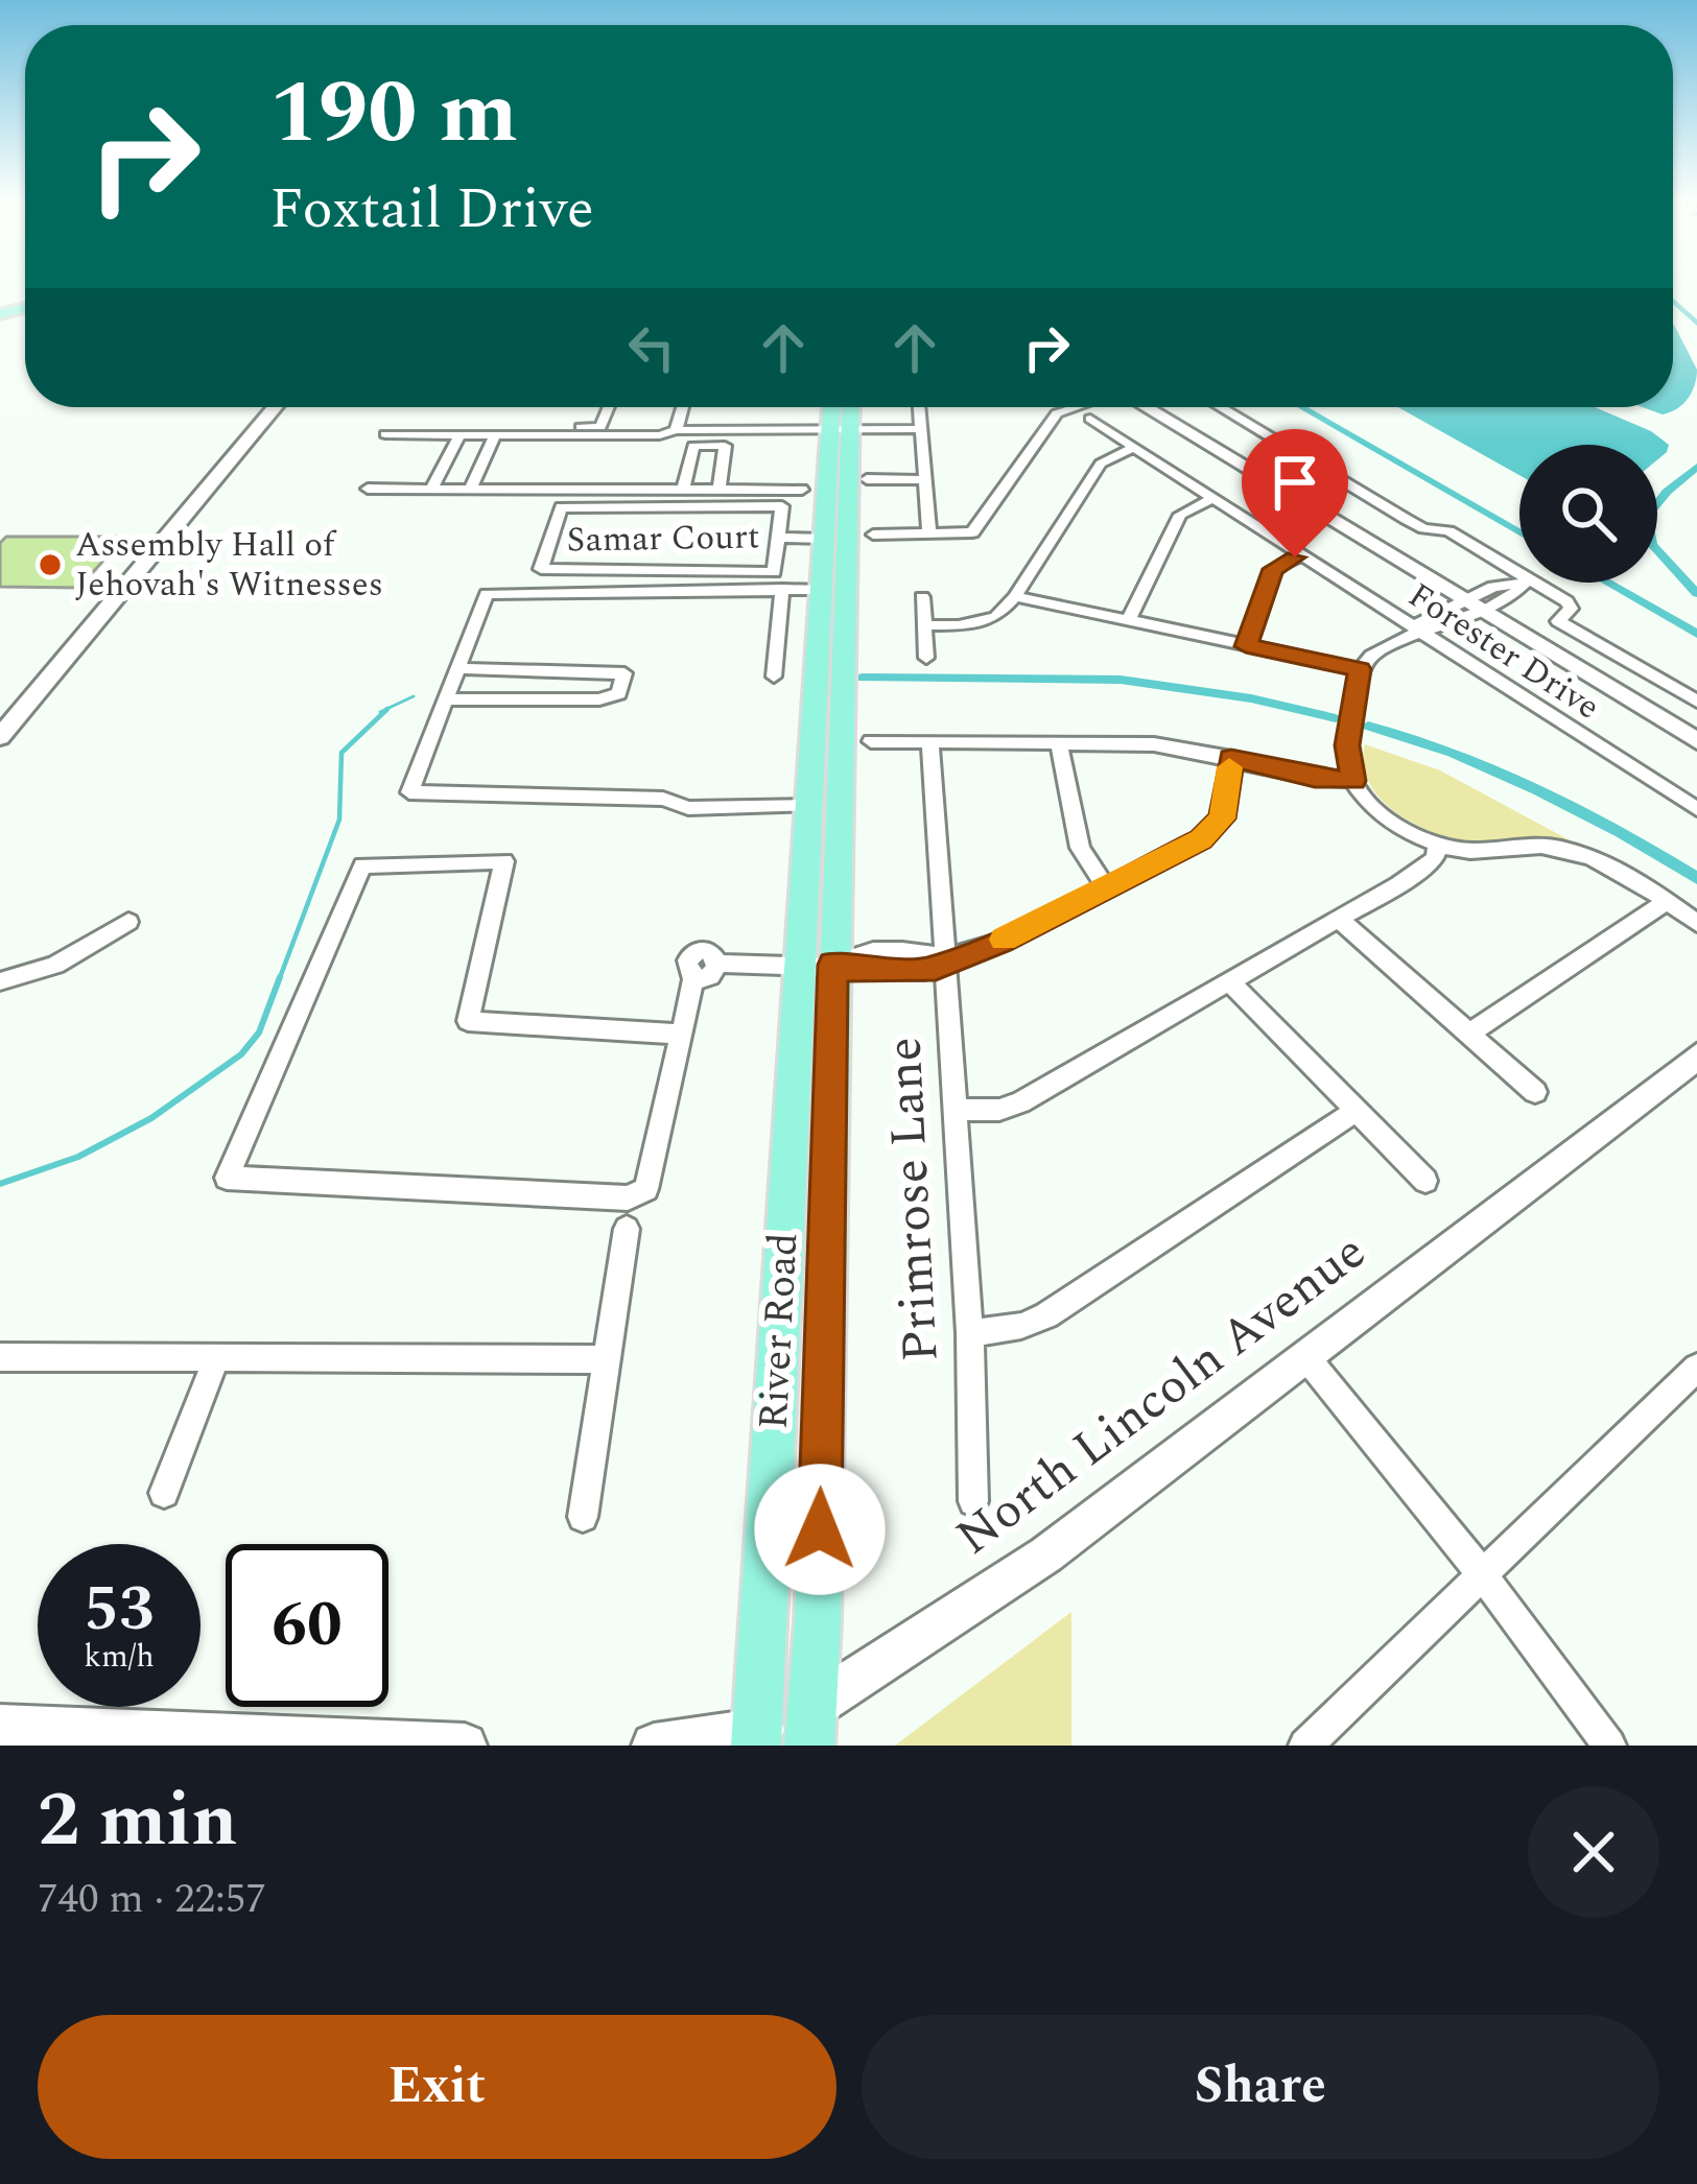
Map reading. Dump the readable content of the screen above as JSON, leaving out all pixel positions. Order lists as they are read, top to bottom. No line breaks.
{"streets":{"main road":["River Road"],"street":["Samar Court","Forester Drive","Primrose Lane","North Lincoln Avenue"]},"crossings":[["Samar Court","River Road"],["River Road","North Lincoln Avenue"]],"places":["Assembly Hall of Jehovah's Witnesses"],"page":{"turn":["190 m","Foxtail Drive"],"speed":"53 km/h","limit":"60","heading":["2 min","740 m · 22:57"],"buttons":["Exit","Share"]}}
